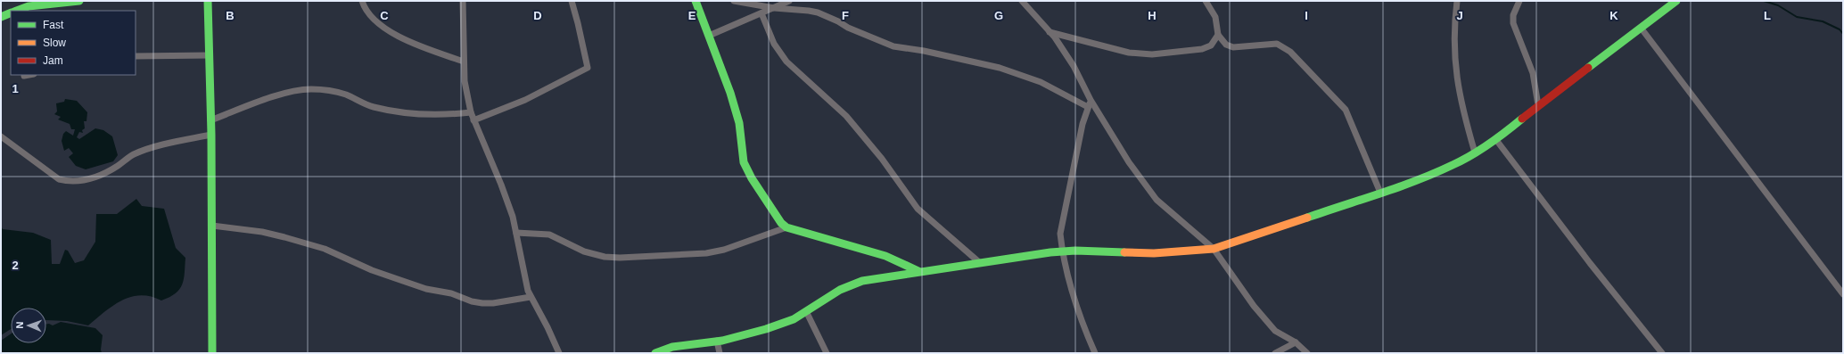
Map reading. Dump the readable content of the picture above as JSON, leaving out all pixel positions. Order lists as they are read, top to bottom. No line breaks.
{"legend":["Fast","Slow","Jam"],"north":"left","grid":{"columns":["B","C","D","E","F","G","H","I","J","K","L"],"rows":["1","2"]}}
